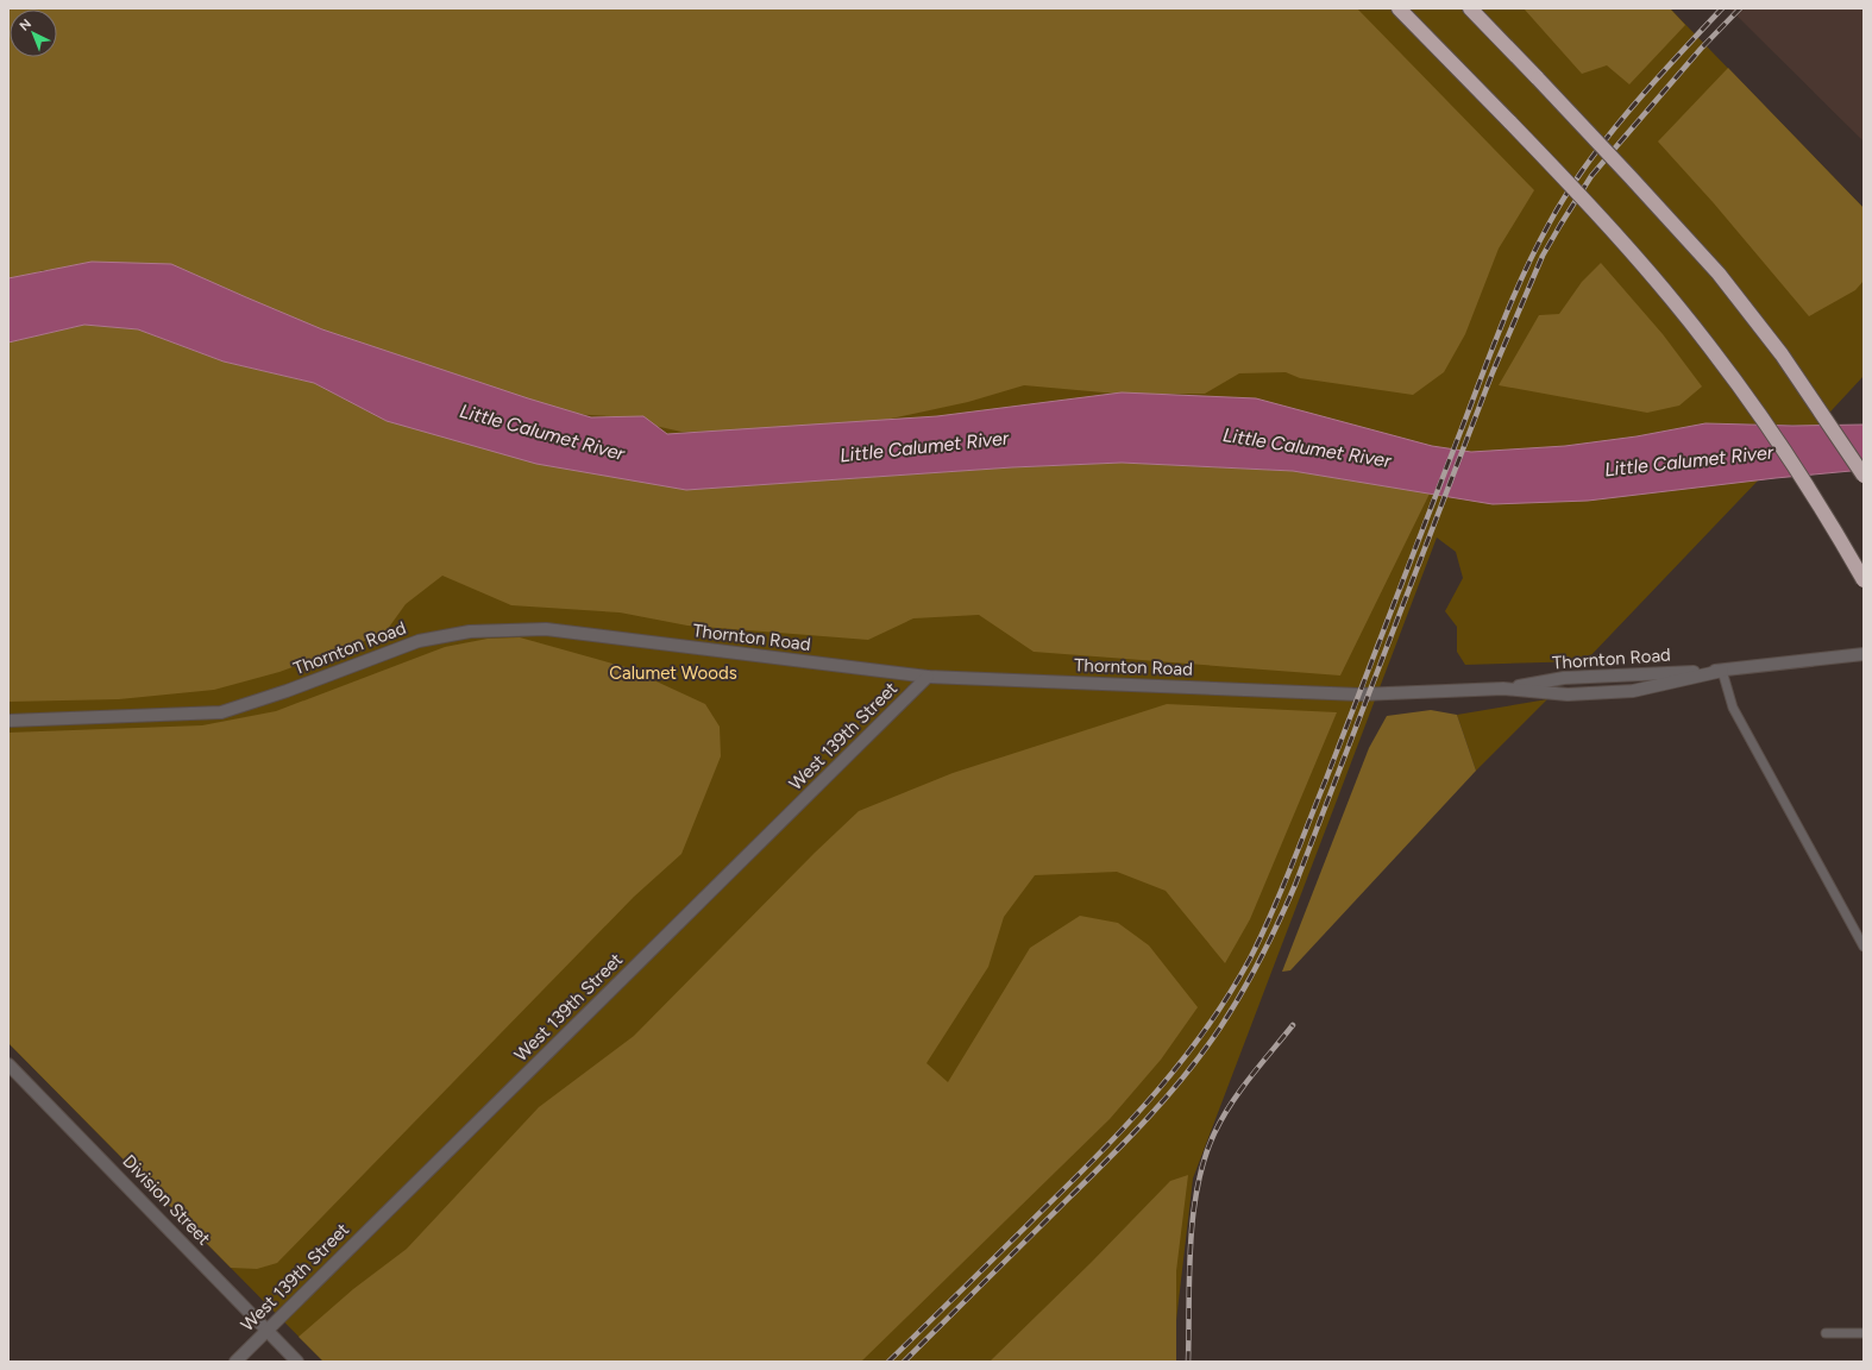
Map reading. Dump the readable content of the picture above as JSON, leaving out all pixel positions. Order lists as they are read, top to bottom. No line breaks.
{"streets":{"street":["Thornton Road","West 139th Street","Division Street"]},"crossings":[["Thornton Road","West 139th Street"],["West 139th Street","Division Street"]],"water":["Little Calumet River"],"parks":["Calumet Woods"],"north":"top left"}
